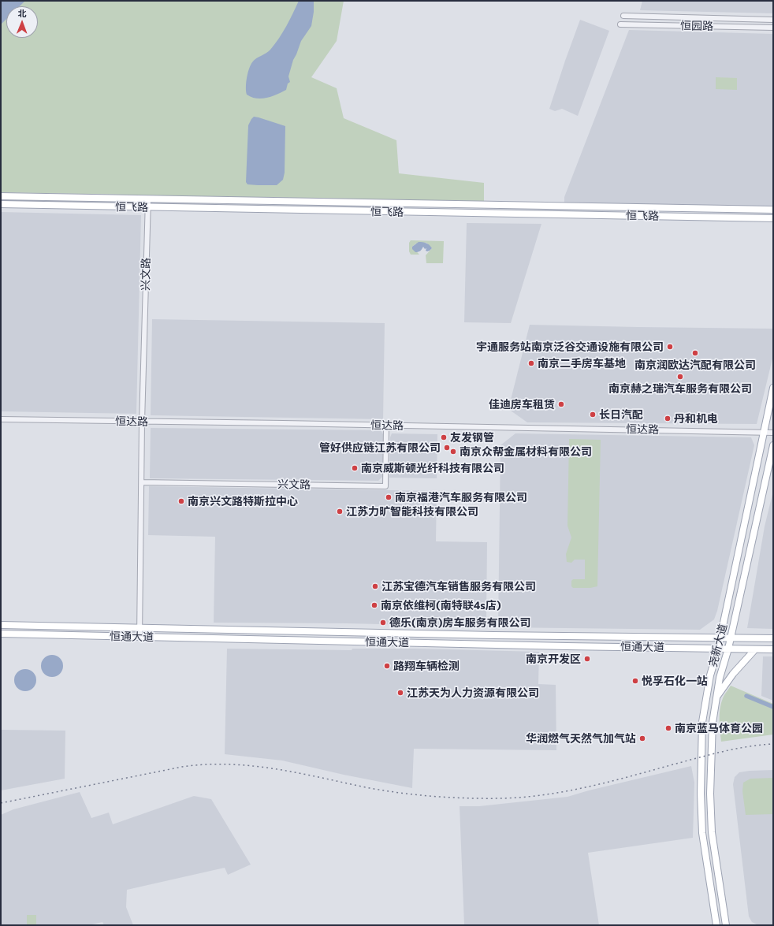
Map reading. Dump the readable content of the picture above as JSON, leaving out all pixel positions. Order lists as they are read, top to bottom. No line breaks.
{"streets":{"main road":["恒飞路","恒通大道","尧新大道"],"street":["恒园路","兴文路","恒达路"]},"crossings":[["恒飞路","兴文路"],["兴文路","恒达路"],["兴文路","恒通大道"],["恒达路","尧新大道"],["恒通大道","尧新大道"]],"places":["宇通服务站南京泛谷交通设施有限公司","南京润欧达汽配有限公司","南京二手房车基地","南京赫之瑞汽车服务有限公司","佳迪房车租赁","长日汽配","丹和机电","友发钢管","管好供应链江苏有限公司","南京众帮金属材料有限公司","南京威斯顿光纤科技有限公司","南京福港汽车服务有限公司","南京兴文路特斯拉中心","江苏力旷智能科技有限公司","江苏宝德汽车销售服务有限公司","南京依维柯(南特联4s店)","德乐(南京)房车服务有限公司","南京开发区","路翔车辆检测","悦孚石化一站","江苏天为人力资源有限公司","南京蓝马体育公园","华润燃气天然气加气站"],"north":"top"}
